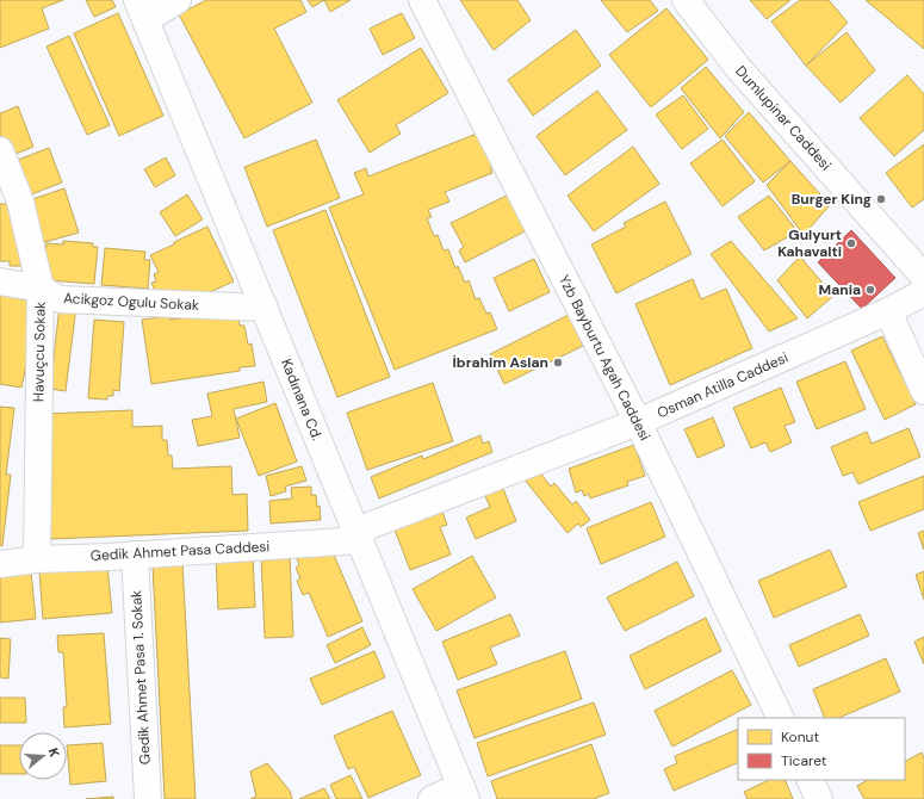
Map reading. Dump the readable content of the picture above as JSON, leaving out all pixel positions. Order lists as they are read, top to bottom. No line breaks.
{"streets":{"street":["Dumlupinar Caddesi","Acikgoz Ogulu Sokak","Havuçcu Sokak","Yzb Bayburtu Agah Caddesi","Osman Atilla Caddesi","Kadınana Cd.","Gedik Ahmet Pasa Caddesi","Gedik Ahmet Pasa 1. Sokak"]},"crossings":[["Acikgoz Ogulu Sokak","Havuçcu Sokak"],["Acikgoz Ogulu Sokak","Kadınana Cd."],["Havuçcu Sokak","Gedik Ahmet Pasa Caddesi"],["Yzb Bayburtu Agah Caddesi","Osman Atilla Caddesi"],["Osman Atilla Caddesi","Kadınana Cd."],["Osman Atilla Caddesi","Gedik Ahmet Pasa Caddesi"],["Kadınana Cd.","Gedik Ahmet Pasa Caddesi"],["Gedik Ahmet Pasa Caddesi","Gedik Ahmet Pasa 1. Sokak"]],"places":["Burger King","Gulyurt Kahavalti","Mania","İbrahim Aslan"],"legend":["Konut","Ticaret"],"north":"right"}
